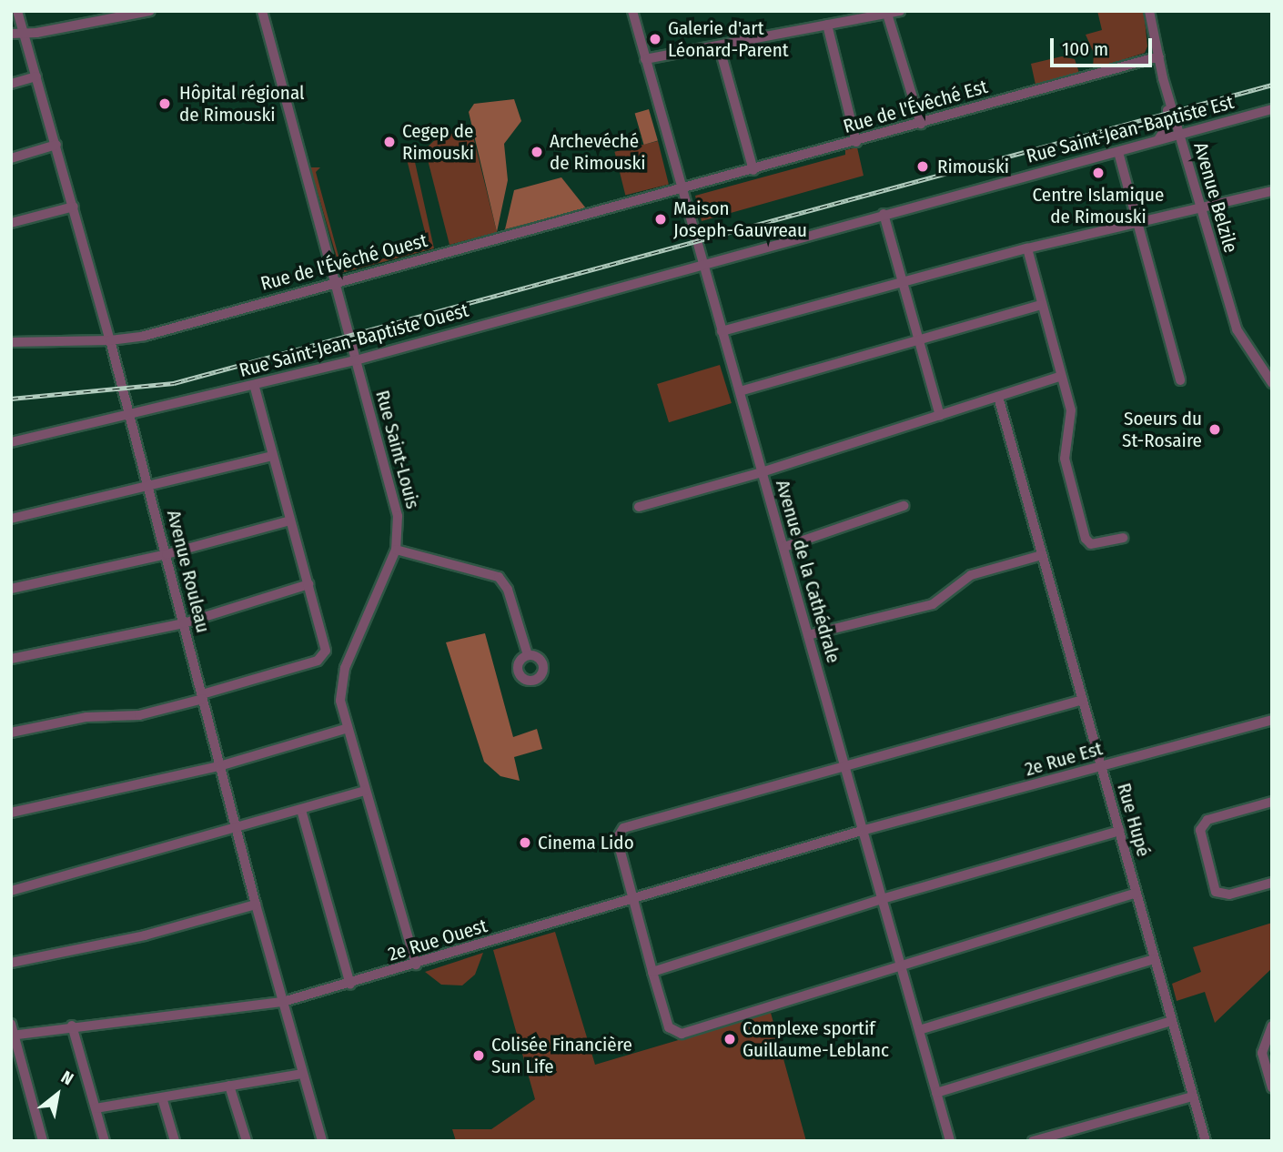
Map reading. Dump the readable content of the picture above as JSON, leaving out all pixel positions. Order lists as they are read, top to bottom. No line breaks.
{"streets":{"street":["Rue de l'Évêché Est","Rue Saint-Jean-Baptiste Est","Avenue Belzile","Rue de l'Évêché Ouest","Rue Saint-Jean-Baptiste Ouest","Rue Saint-Louis","Avenue Rouleau","Avenue de la Cathédrale","2e Rue Est","Rue Hupé","2e Rue Ouest"]},"crossings":[["Rue de l'Évêché Est","Avenue Belzile"],["Rue de l'Évêché Est","Rue de l'Évêché Ouest"],["Rue de l'Évêché Est","Avenue de la Cathédrale"],["Rue Saint-Jean-Baptiste Est","Avenue Belzile"],["Rue Saint-Jean-Baptiste Est","Rue Saint-Jean-Baptiste Ouest"],["Rue Saint-Jean-Baptiste Est","Avenue de la Cathédrale"],["Rue de l'Évêché Ouest","Rue Saint-Louis"],["Rue de l'Évêché Ouest","Avenue Rouleau"],["Rue de l'Évêché Ouest","Avenue de la Cathédrale"],["Rue Saint-Jean-Baptiste Ouest","Rue Saint-Louis"],["Rue Saint-Jean-Baptiste Ouest","Avenue Rouleau"],["Rue Saint-Jean-Baptiste Ouest","Avenue de la Cathédrale"],["Rue Saint-Louis","2e Rue Ouest"],["Avenue Rouleau","2e Rue Ouest"],["Avenue de la Cathédrale","2e Rue Est"],["Avenue de la Cathédrale","2e Rue Ouest"],["2e Rue Est","Rue Hupé"],["2e Rue Est","2e Rue Ouest"]],"places":["Galerie d'art Léonard-Parent","Hôpital régional de Rimouski","Cegep de Rimouski","Archevéché de Rimouski","Rimouski","Centre Islamique de Rimouski","Maison Joseph-Gauvreau","Soeurs du St-Rosaire","Cinema Lido","Complexe sportif Guillaume-Leblanc","Colisée Financière Sun Life"],"scale_bar":"100 m","north":"top right"}
